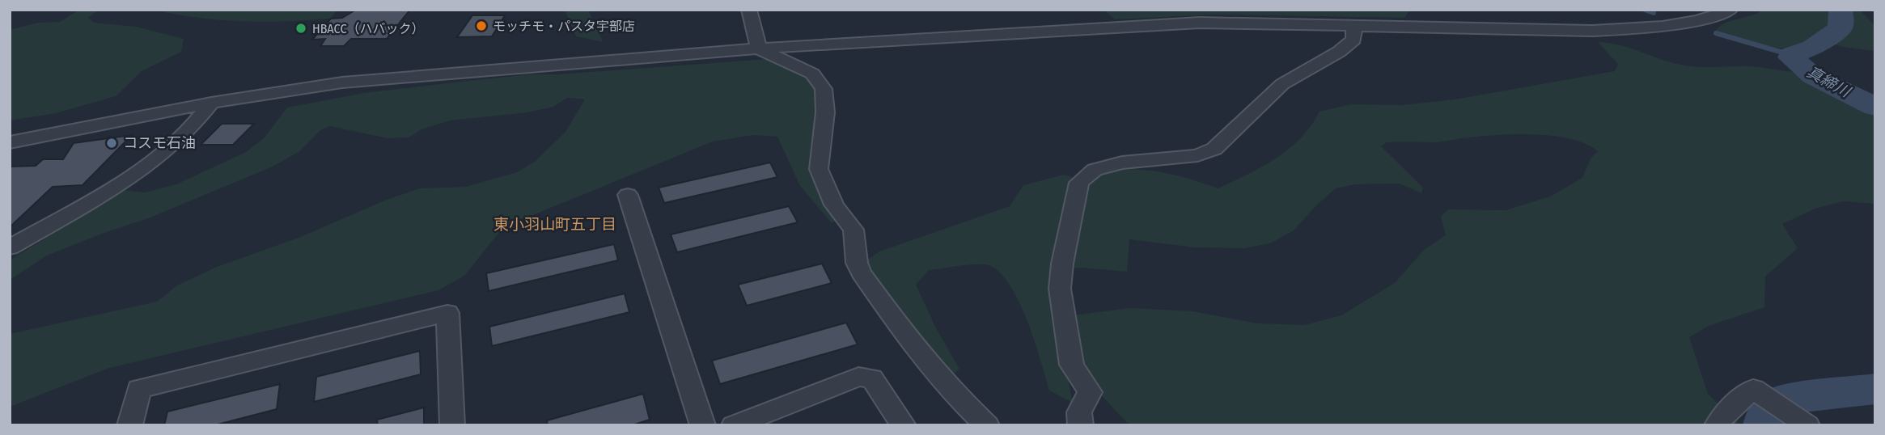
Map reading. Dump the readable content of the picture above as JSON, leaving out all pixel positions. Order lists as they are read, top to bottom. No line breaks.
{"districts":["東小羽山町五丁目"],"water":["真締川"],"places":["モッチモ・パスタ宇部店","HBACC（ハバック）","コスモ石油"]}
